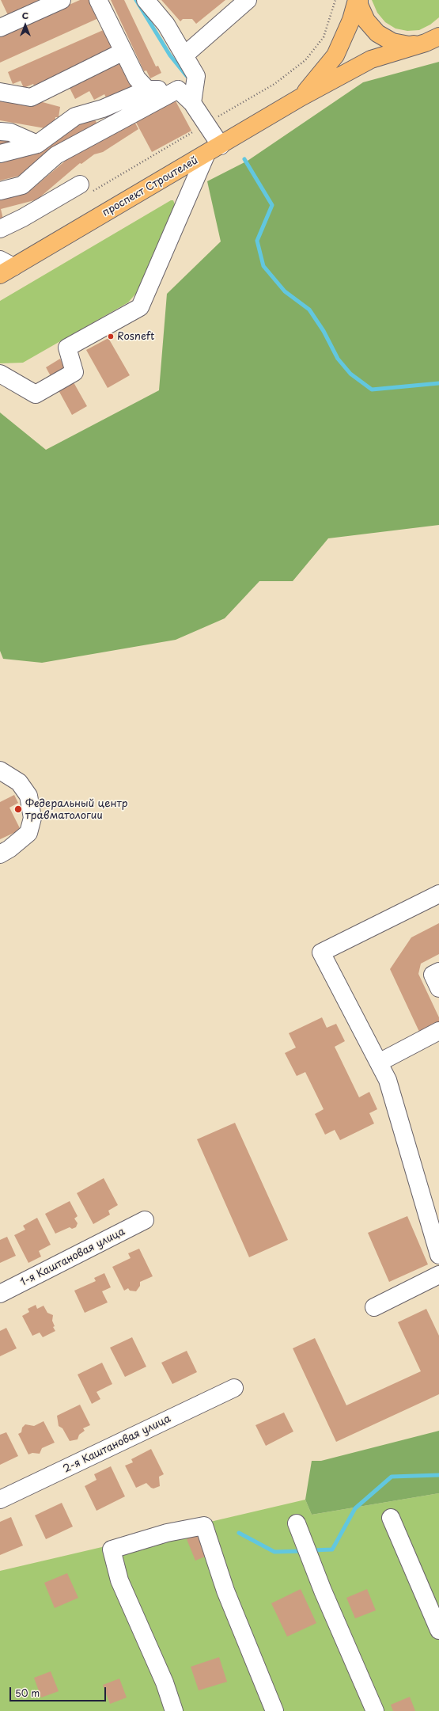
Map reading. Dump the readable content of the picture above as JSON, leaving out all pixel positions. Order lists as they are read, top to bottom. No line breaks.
{"streets":{"main road":["проспект Строителей"],"street":["1-я Каштановая улица","2-я Каштановая улица"]},"places":["Rosneft","Федеральный центр травматологии"],"scale_bar":"50 m","north":"top"}
